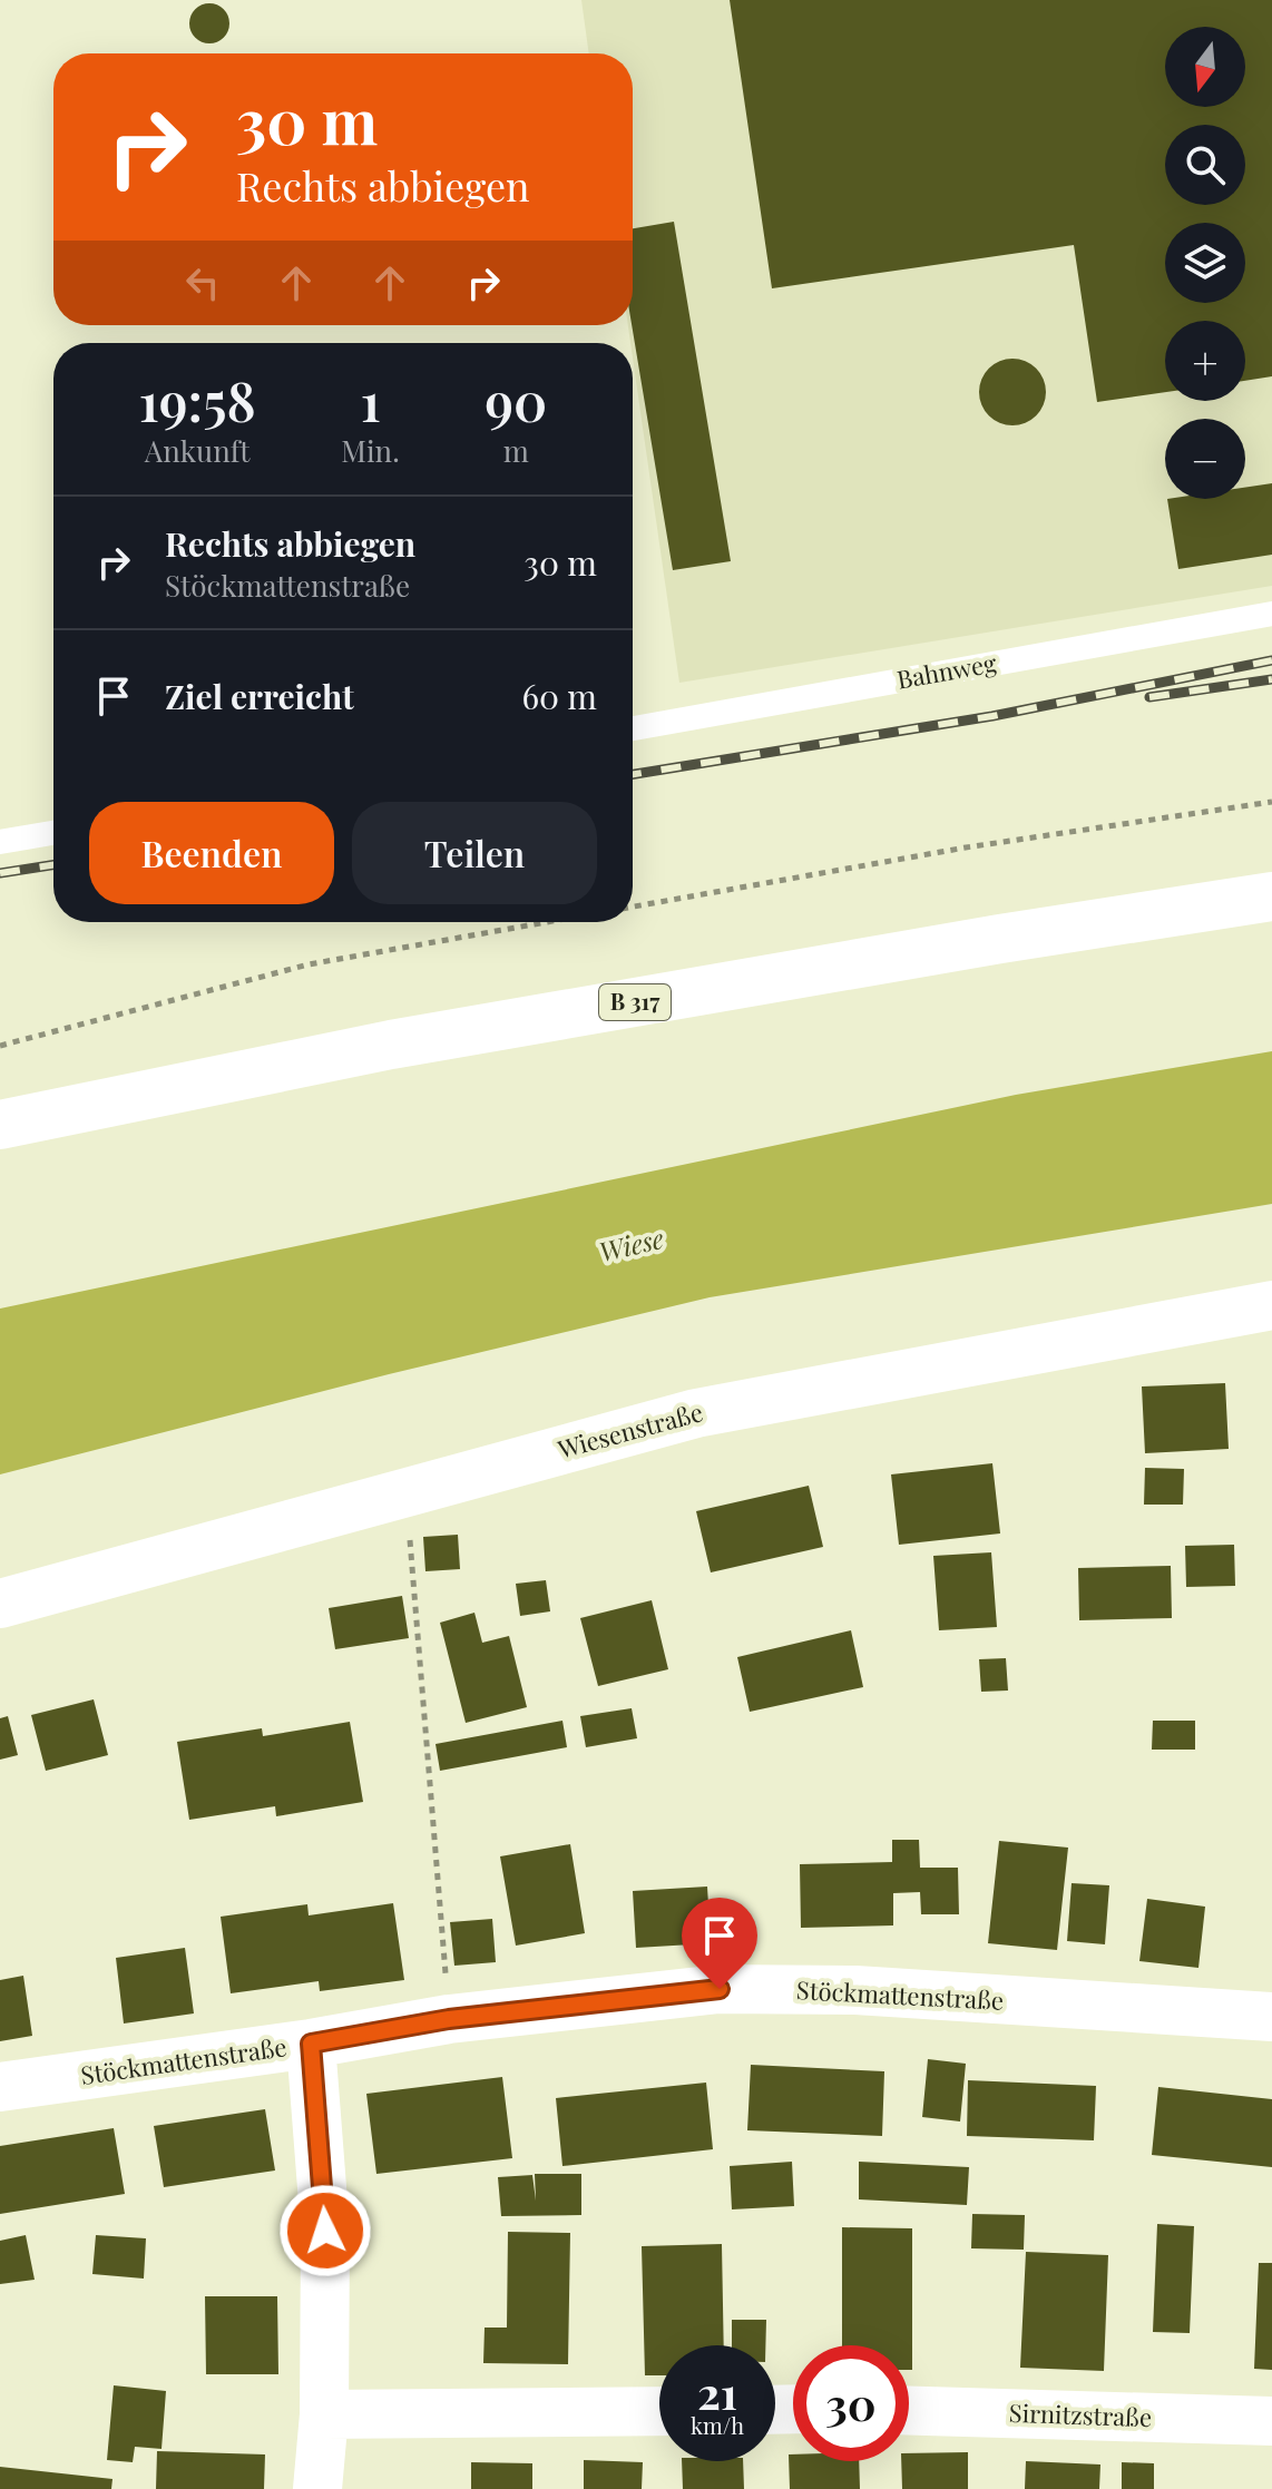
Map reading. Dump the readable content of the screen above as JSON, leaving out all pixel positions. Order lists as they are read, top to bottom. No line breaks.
{"streets":{"street":["B 317","Wiesenstraße","Stöckmattenstraße","Sirnitzstraße"],"lane":["Bahnweg"]},"water":["Wiese"],"north":"bottom","page":{"map_buttons":["+","−"],"turn":["30 m","Rechts abbiegen"],"eta":["19:58","Ankunft","1","Min.","90","m"],"list":[{"name":"Rechts abbiegen","note":"Stöckmattenstraße","value":"30 m"},{"name":"Ziel erreicht","value":"60 m"}],"buttons":["Beenden","Teilen"],"speed":"21 km/h","limit":"30"}}
